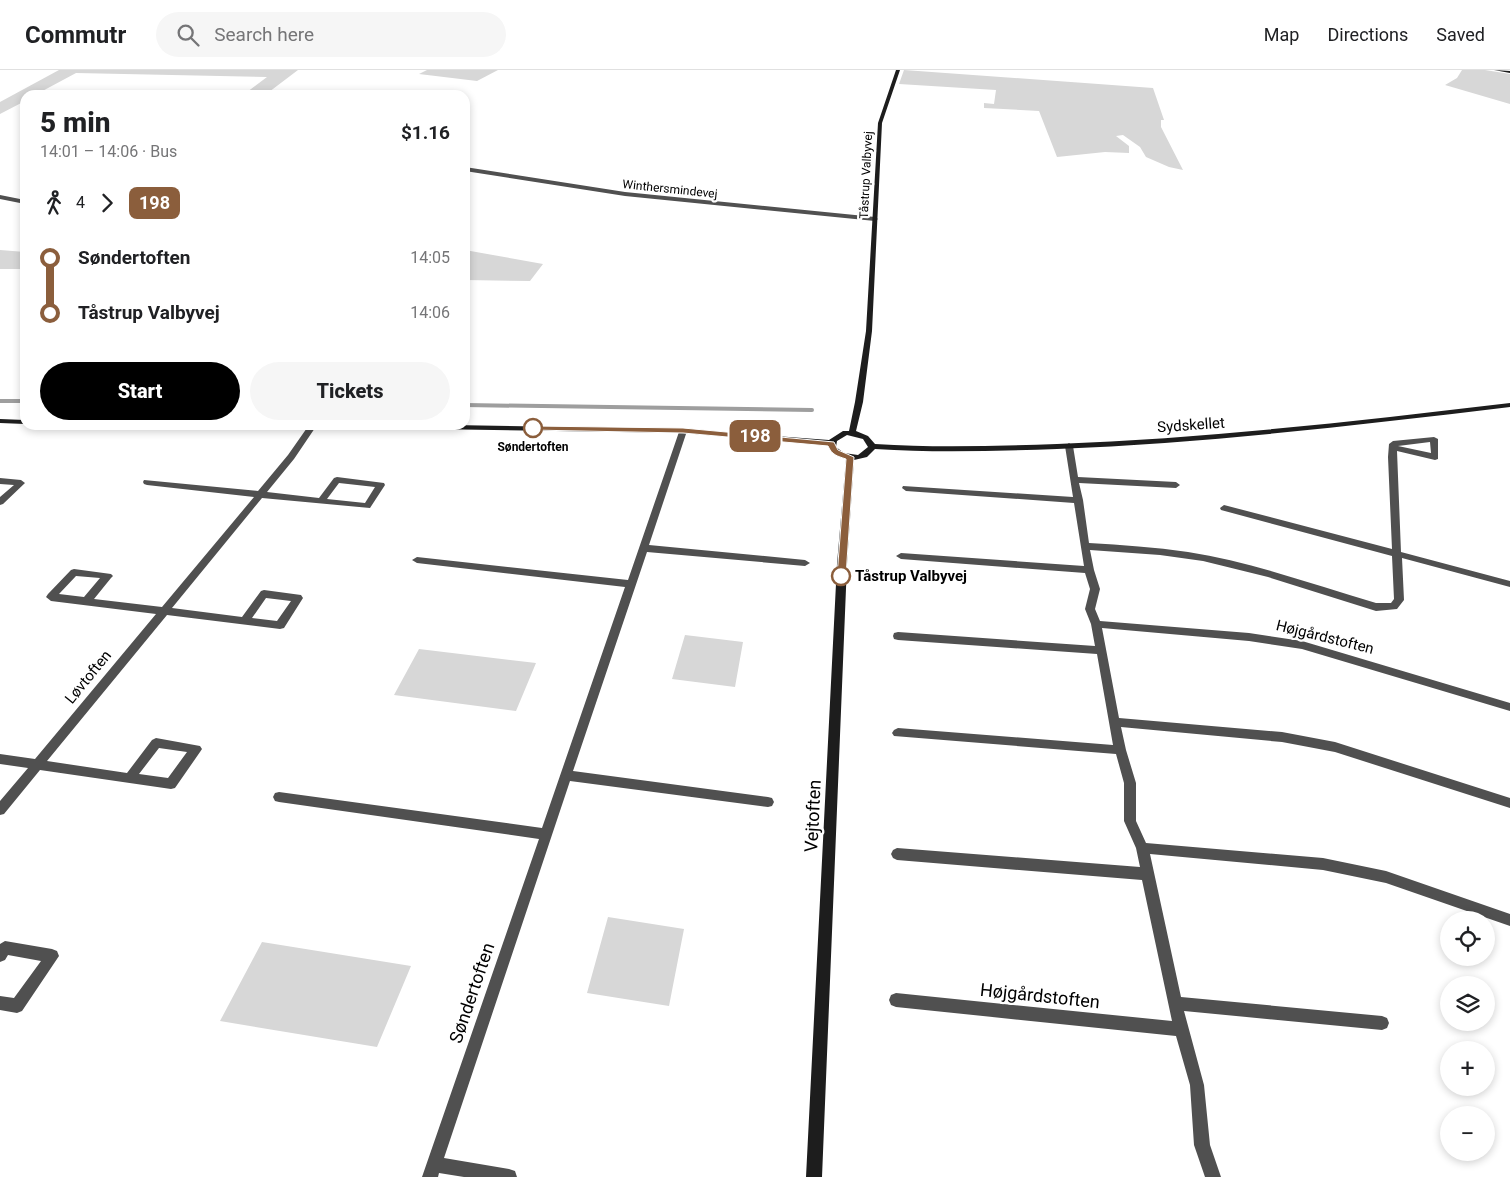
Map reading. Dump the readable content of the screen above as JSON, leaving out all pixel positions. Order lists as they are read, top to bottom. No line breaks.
{"streets":{"street":["Tåstrup Valbyvej","Winthersmindevej","Sydskellet","Højgårdstoften","Løvtoften","Vejtoften","Søndertoften"]},"crossings":[["Tåstrup Valbyvej","Winthersmindevej"],["Tåstrup Valbyvej","Sydskellet"],["Tåstrup Valbyvej","Vejtoften"],["Sydskellet","Vejtoften"]],"places":["Søndertoften","Tåstrup Valbyvej"],"lines":["bus line 198"],"page":{"header":"Commutr","search":"Search here","nav":["Map","Directions","Saved"],"on_map":"198","heading":["5 min","14:01 – 14:06 · Bus","$1.16"],"legs":["4","198"],"list":[{"name":"Søndertoften","value":"14:05"},{"name":"Tåstrup Valbyvej","value":"14:06"}],"buttons":["Start","Tickets"],"map_buttons":["+","−"]}}
